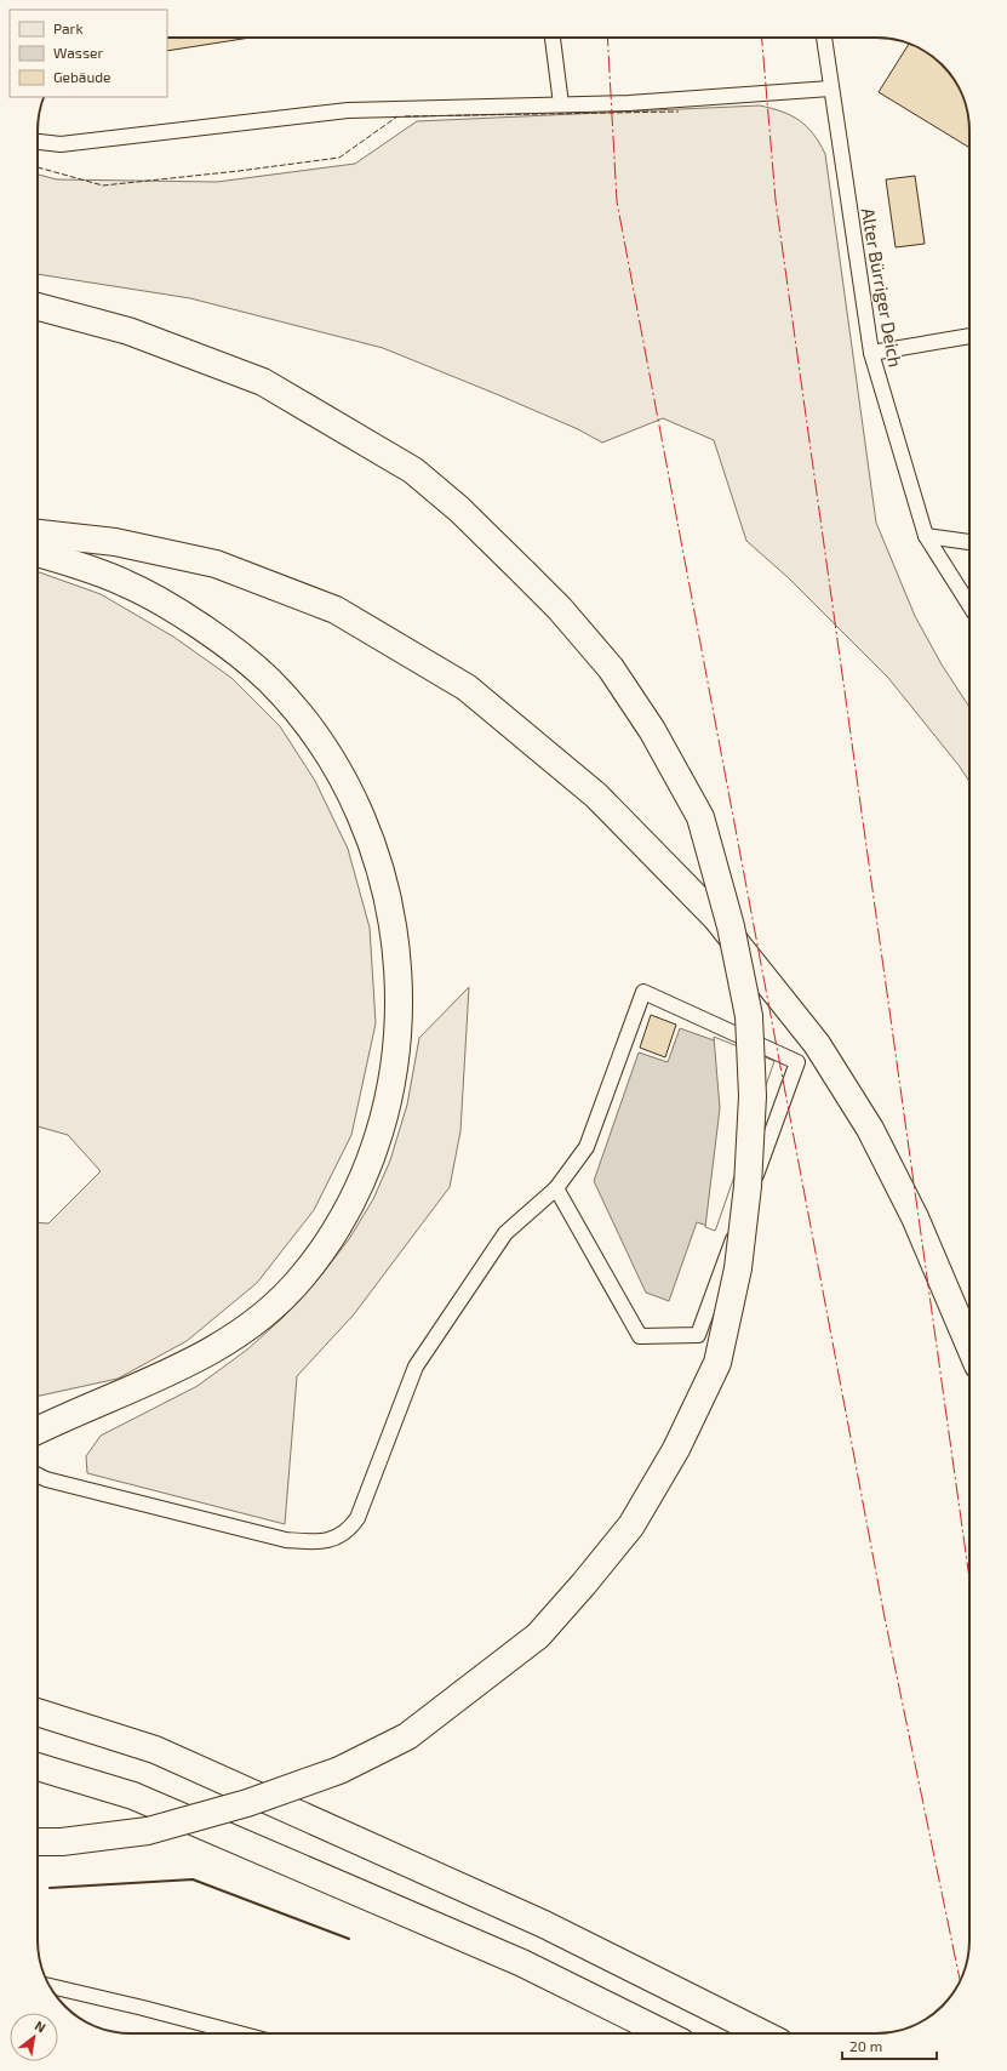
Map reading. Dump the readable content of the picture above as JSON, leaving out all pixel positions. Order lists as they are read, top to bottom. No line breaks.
{"streets":{"lane":["Alter Bürriger Deich"]},"legend":["Park","Wasser","Gebäude"],"scale_bar":"20 m","north":"top right"}
